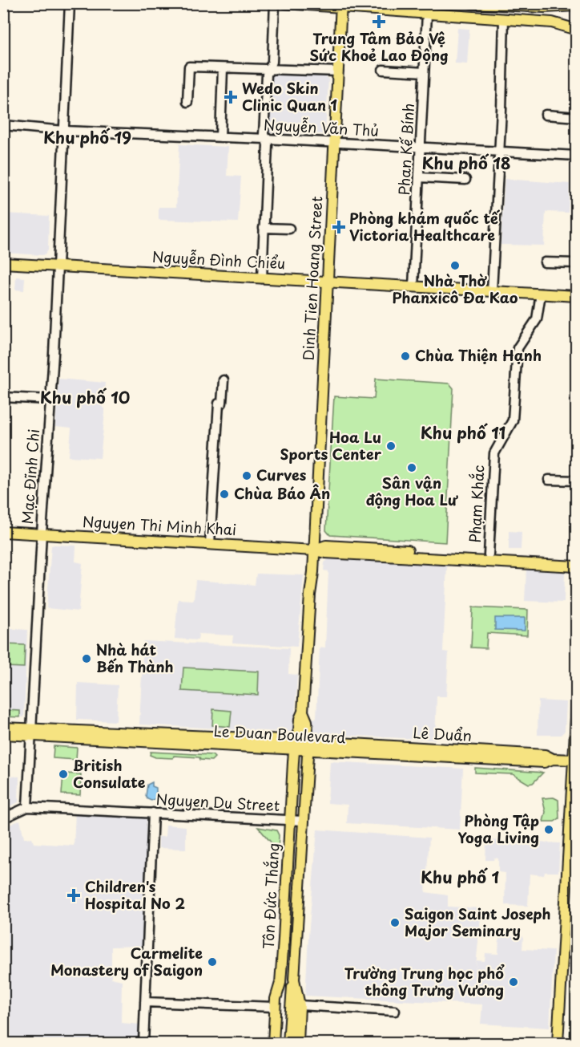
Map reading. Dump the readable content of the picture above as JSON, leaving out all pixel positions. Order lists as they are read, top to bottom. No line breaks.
{"streets":{"main road":["Nguyễn Đình Chiểu","Dinh Tien Hoang Street","Nguyen Thi Minh Khai","Le Duan Boulevard","Tôn Đức Thắng"],"street":["Nguyễn Văn Thủ","Phan Kế Bính","Mạc Đĩnh Chi","Phạm Khắc","Nguyen Du Street"]},"crossings":[["Nguyễn Văn Thủ","Phan Kế Bính"],["Nguyễn Văn Thủ","Dinh Tien Hoang Street"],["Nguyễn Văn Thủ","Mạc Đĩnh Chi"],["Phan Kế Bính","Nguyễn Đình Chiểu"],["Nguyễn Đình Chiểu","Dinh Tien Hoang Street"],["Nguyễn Đình Chiểu","Mạc Đĩnh Chi"],["Nguyễn Đình Chiểu","Phạm Khắc"],["Dinh Tien Hoang Street","Nguyen Thi Minh Khai"],["Dinh Tien Hoang Street","Tôn Đức Thắng"],["Mạc Đĩnh Chi","Nguyen Thi Minh Khai"],["Mạc Đĩnh Chi","Le Duan Boulevard"],["Mạc Đĩnh Chi","Nguyen Du Street"],["Phạm Khắc","Nguyen Thi Minh Khai"],["Le Duan Boulevard","Tôn Đức Thắng"],["Nguyen Du Street","Tôn Đức Thắng"]],"districts":["Khu phố 19","Khu phố 18","Khu phố 10","Khu phố 11","Khu phố 1"],"places":{"health":["Trung Tâm Bảo Vệ Sức Khoẻ Lao Động","Wedo Skin Clinic Quan 1","Phòng khám quốc tế Victoria Healthcare","Children's Hospital No 2"],"other":["Nhà Thờ Phanxicô Đa Kao","Chùa Thiện Hạnh","Hoa Lu Sports Center","Sân vận động Hoa Lư","Curves","Chùa Báo Ân","Nhà hát Bến Thành","British Consulate","Phòng Tập Yoga Living","Saigon Saint Joseph Major Seminary","Carmelite Monastery of Saigon","Trường Trung học phổ thông Trưng Vương"]}}
